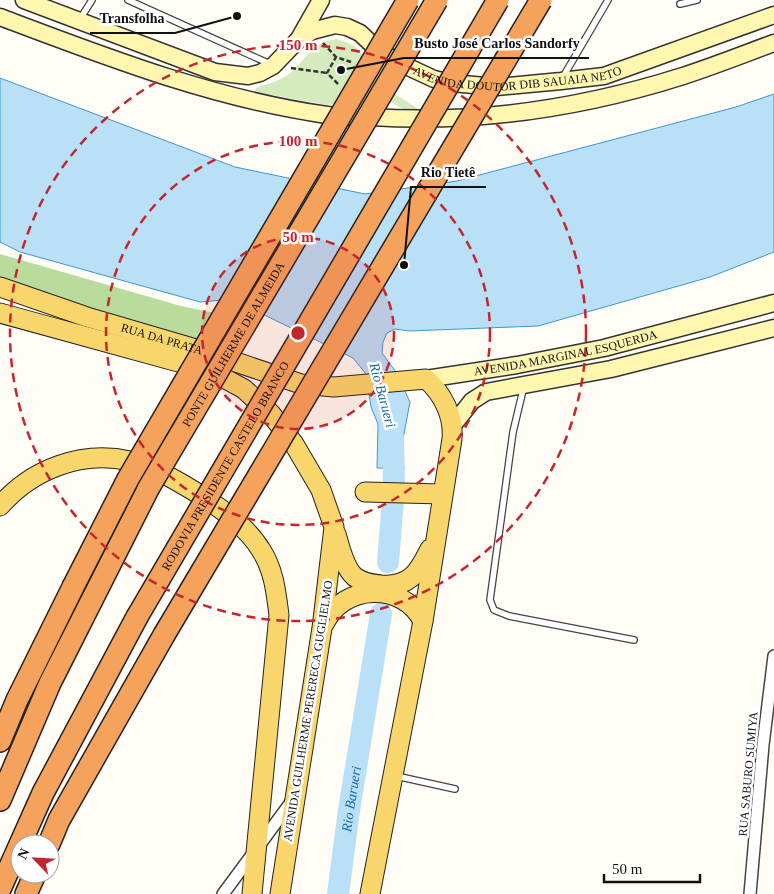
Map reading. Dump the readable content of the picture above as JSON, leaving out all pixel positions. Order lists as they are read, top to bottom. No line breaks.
{"streets":{"highway":["PONTE GUILHERME DE ALMEIDA","RODOVIA PRESIDENTE CASTELO BRANCO"],"main road":["AVENIDA DOUTOR DIB SAUAIA NETO","RUA DA PRATA","AVENIDA MARGINAL ESQUERDA","AVENIDA GUILHERME PERERECA GUGLIELMO"],"street":["RUA SABURO SUMIYA"]},"crossings":[["RUA DA PRATA","AVENIDA MARGINAL ESQUERDA"],["RUA DA PRATA","AVENIDA GUILHERME PERERECA GUGLIELMO"]],"water":["Rio Barueri"],"places":["Transfolha","Busto José Carlos Sandorfy","Rio Tietê"],"scale_bar":"50 m","north":"top left","rings":["150 m","100 m","50 m"]}
